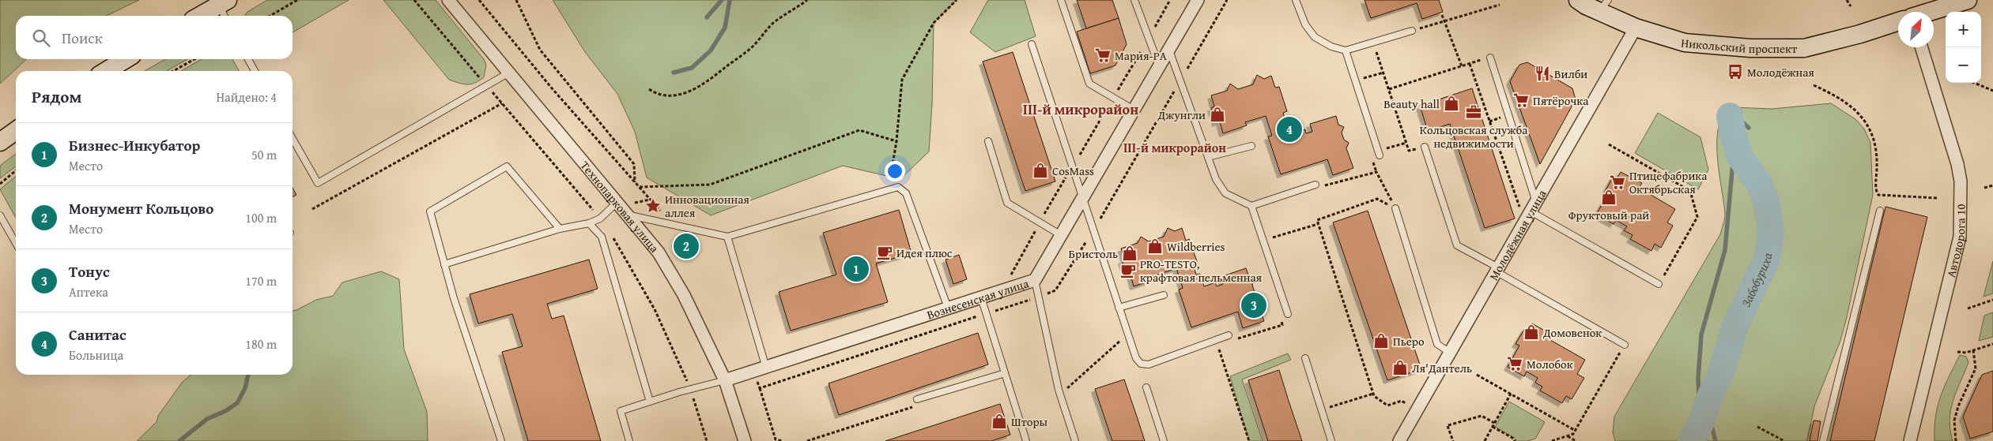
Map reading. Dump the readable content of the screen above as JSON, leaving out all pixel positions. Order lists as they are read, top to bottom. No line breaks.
{"streets":{"main road":["Никольский проспект"],"street":["Технопарковая улица","Молодёжная улица","Автодорога 10","Вознесенская улица"]},"crossings":[["Никольский проспект","Молодёжная улица"],["Технопарковая улица","Вознесенская улица"]],"districts":["III-й микрорайон","III-й микрорайон"],"water":["Забобуриха"],"places":{"supermarket":["Мария-РА","Пятёрочка","Птицефабрика Октябрьская","Молобок"],"bus stop":["Молодёжная"],"restaurant":["Вилби"],"shop":["Beauty hall","Джунгли","CosMass","Фруктовый рай","Wildberries","Бристоль","Домовенок","Пьеро","Ля'Дантель","Шторы"],"office":["Кольцовская служба недвижимости"],"place":["Инновационная аллея"],"cafe":["Идея плюс","PRO-TESTO, крафтовая пельменная"]},"north":"top right","page":{"map_buttons":["+","−"],"search":"Поиск","heading":["Рядом","Найдено: 4"],"pins":["4","2","1","3"],"list":[{"mark":"1","name":"Бизнес-Инкубатор","note":"Место","value":"50 m"},{"mark":"2","name":"Монумент Кольцово","note":"Место","value":"100 m"},{"mark":"3","name":"Тонус","note":"Аптека","value":"170 m"},{"mark":"4","name":"Санитас","note":"Больница","value":"180 m"}]}}
